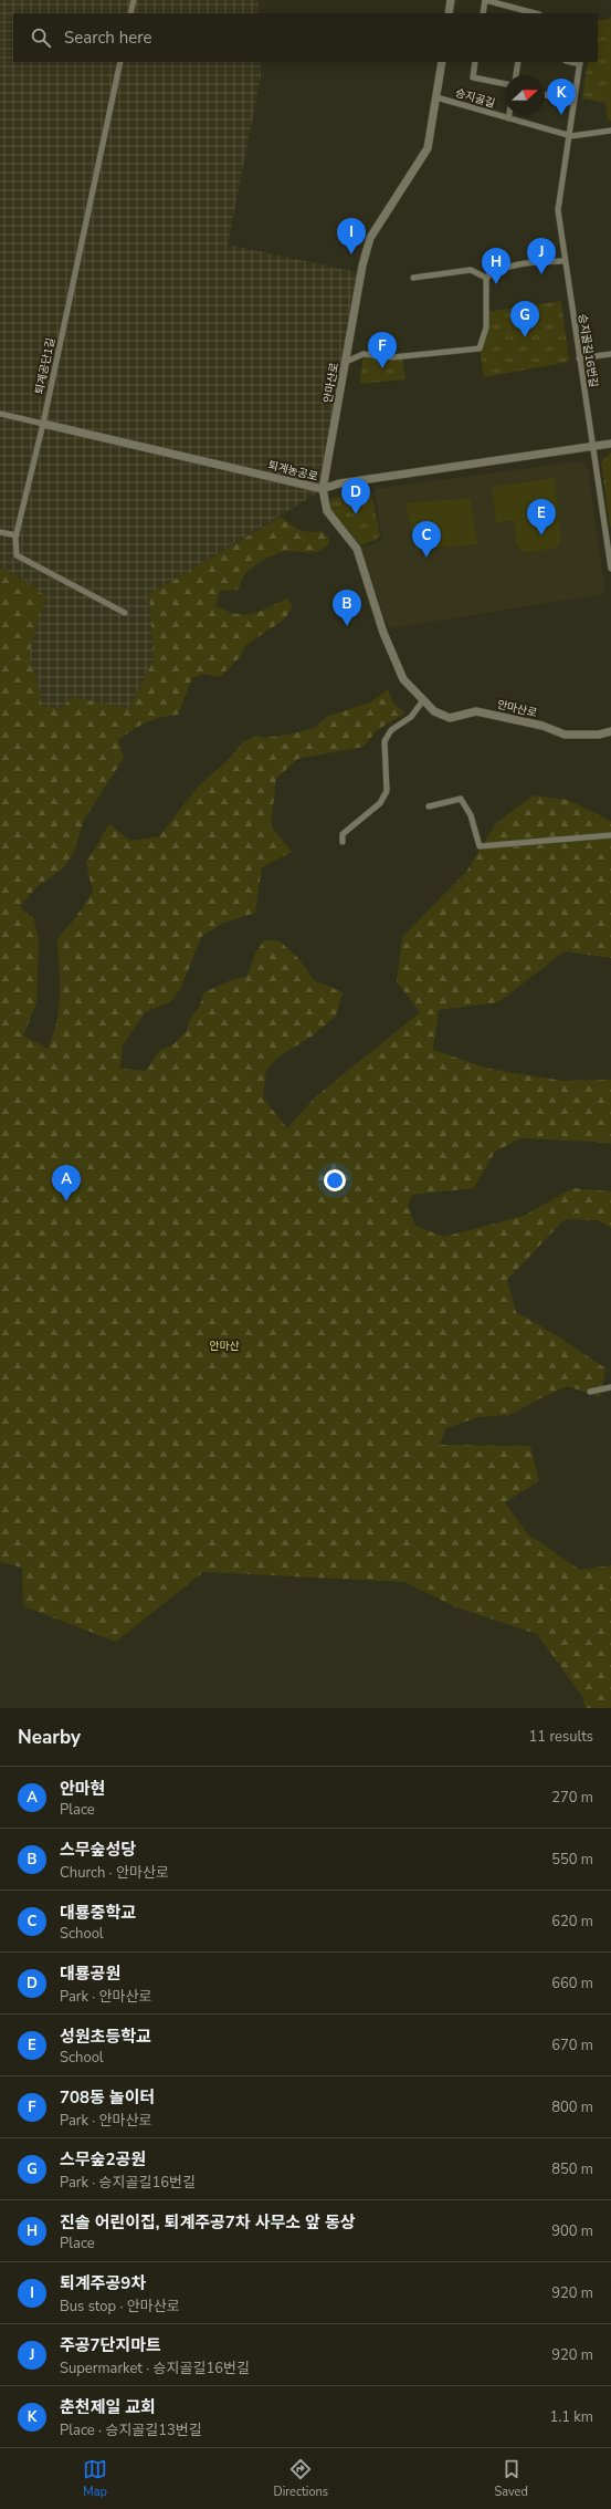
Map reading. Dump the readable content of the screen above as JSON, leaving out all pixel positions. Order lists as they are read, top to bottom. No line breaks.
{"streets":{"street":["승지골길","승지골길16번길","퇴계공단1길","안마산로","퇴계농공로"]},"crossings":[["승지골길","승지골길16번길"],["승지골길","안마산로"],["승지골길16번길","퇴계농공로"],["퇴계공단1길","퇴계농공로"],["안마산로","퇴계농공로"]],"parks":["안마산"],"north":"right","page":{"search":"Search here","pins":["K","I","J","H","G","F","D","E","C","B","A"],"heading":["Nearby","11 results"],"list":[{"mark":"A","name":"안마현","note":"Place","value":"270 m"},{"mark":"B","name":"스무숲성당","note":"Church · 안마산로","value":"550 m"},{"mark":"C","name":"대룡중학교","note":"School","value":"620 m"},{"mark":"D","name":"대룡공원","note":"Park · 안마산로","value":"660 m"},{"mark":"E","name":"성원초등학교","note":"School","value":"670 m"},{"mark":"F","name":"708동 놀이터","note":"Park · 안마산로","value":"800 m"},{"mark":"G","name":"스무숲2공원","note":"Park · 승지골길16번길","value":"850 m"},{"mark":"H","name":"진솔 어린이집, 퇴계주공7차 사무소 앞 동상","note":"Place","value":"900 m"},{"mark":"I","name":"퇴계주공9차","note":"Bus stop · 안마산로","value":"920 m"},{"mark":"J","name":"주공7단지마트","note":"Supermarket · 승지골길16번길","value":"920 m"},{"mark":"K","name":"춘천제일 교회","note":"Place · 승지골길13번길","value":"1.1 km"}],"nav":["Map","Directions","Saved"]}}
